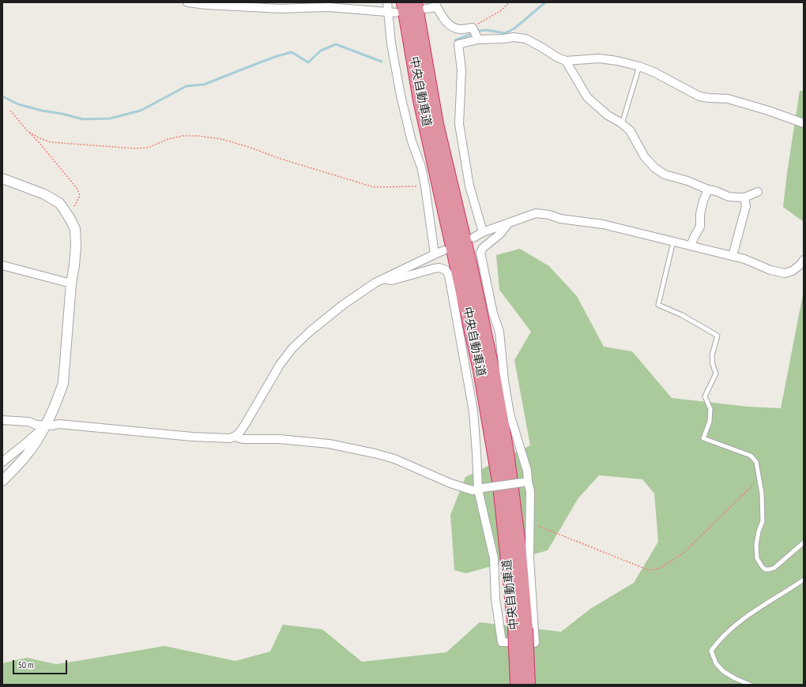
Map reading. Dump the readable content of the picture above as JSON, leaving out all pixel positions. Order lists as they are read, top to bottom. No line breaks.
{"streets":{"highway":["中央自動車道"]},"scale_bar":"50 m"}
